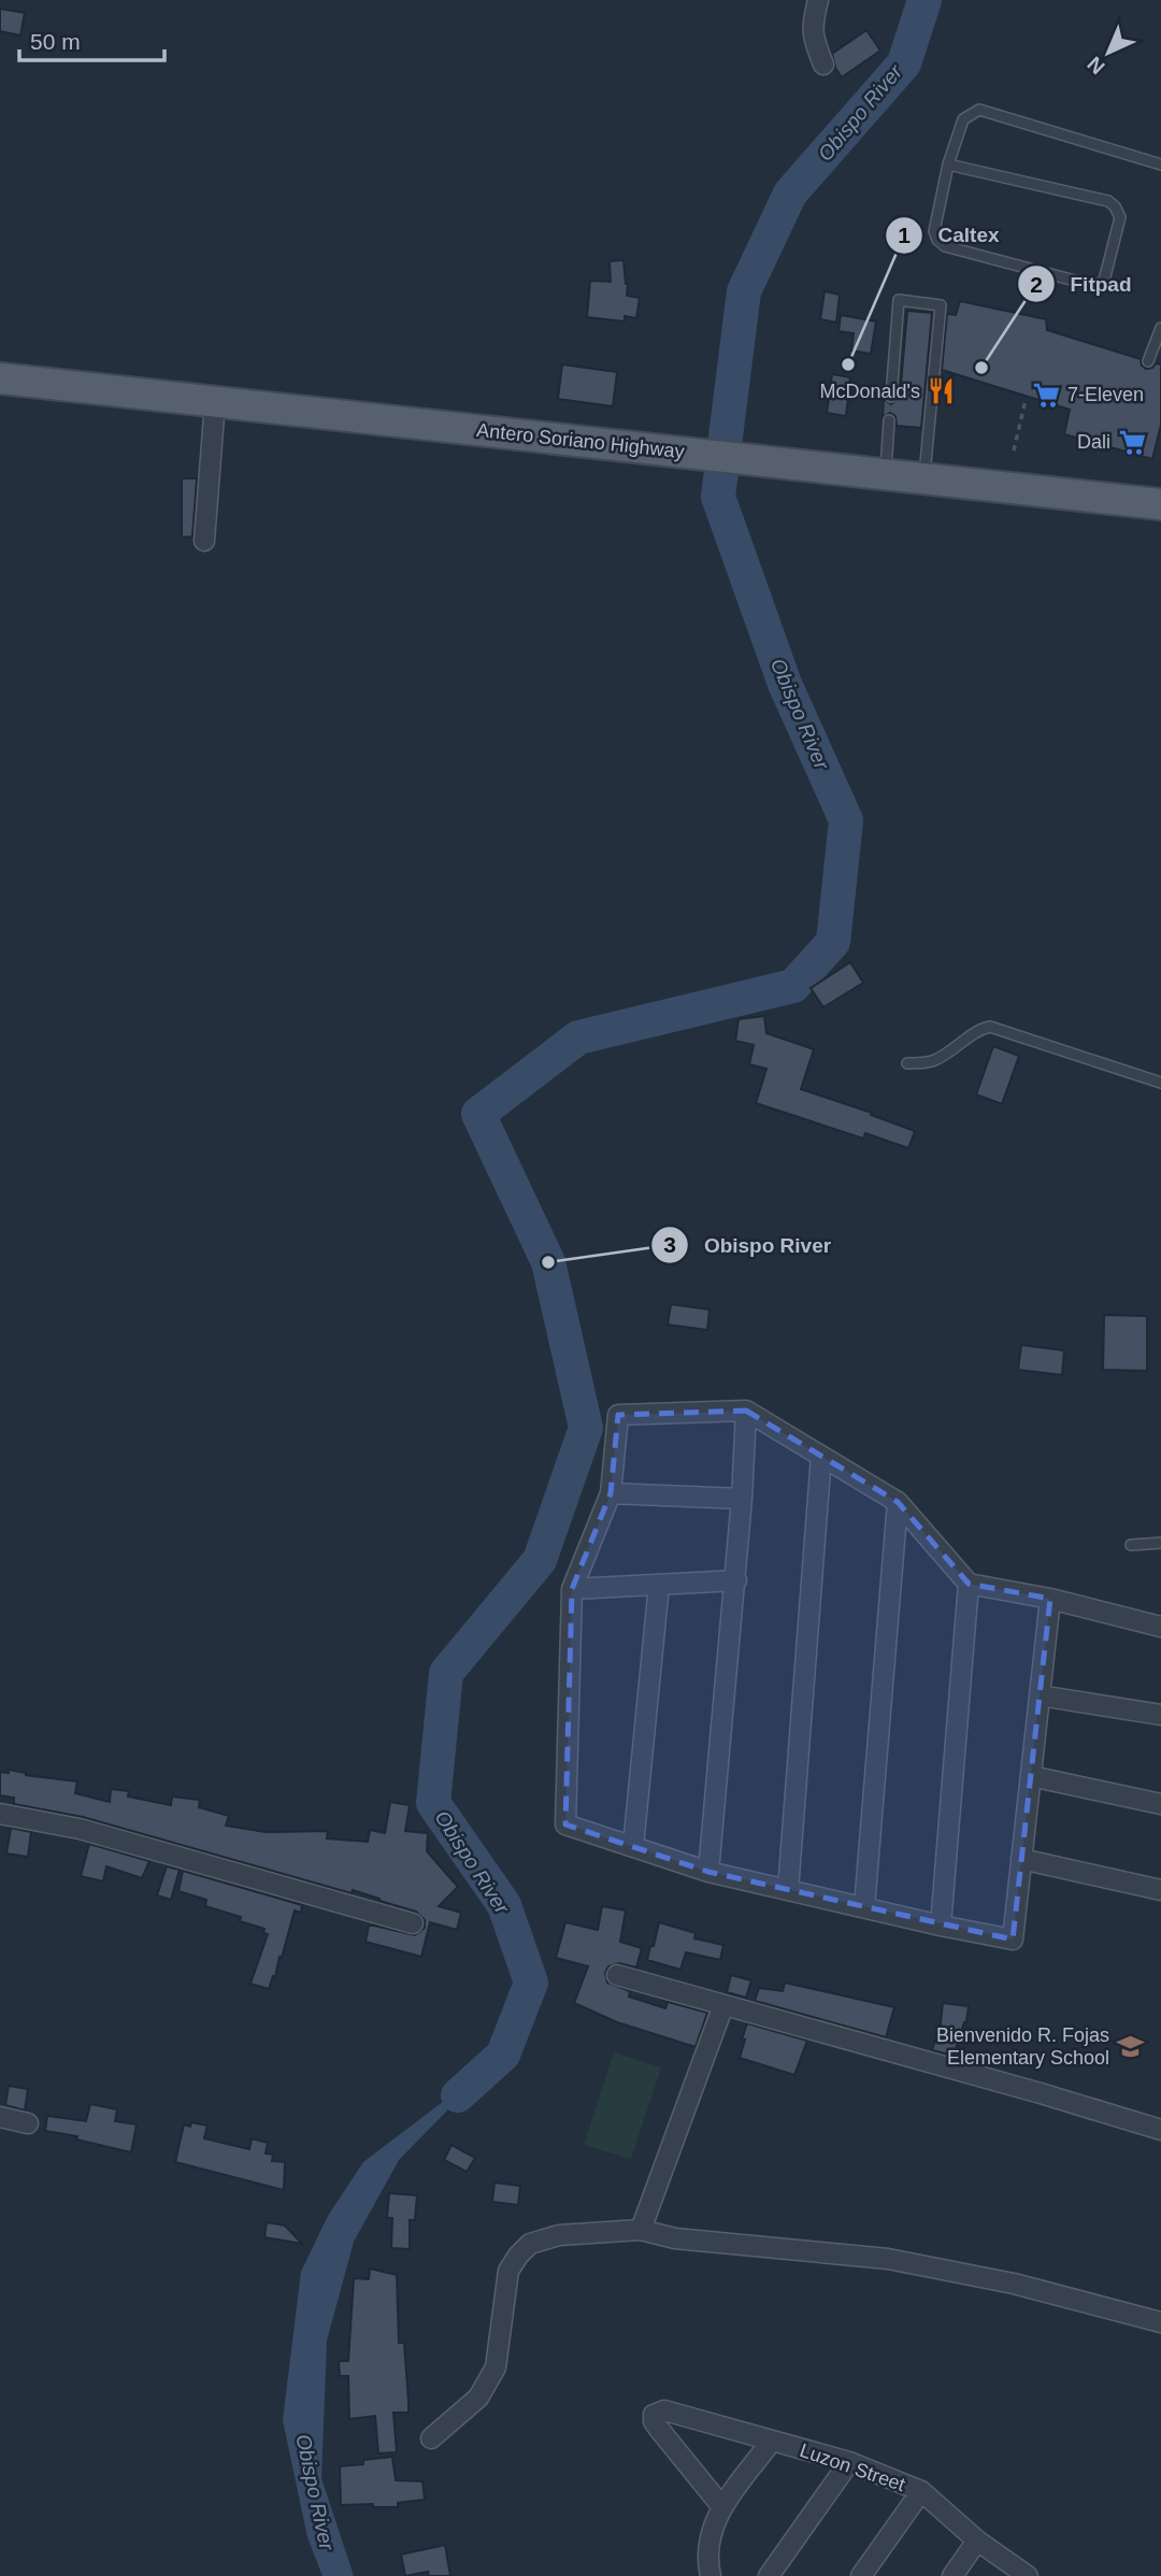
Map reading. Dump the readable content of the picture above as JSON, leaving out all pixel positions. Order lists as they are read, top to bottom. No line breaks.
{"streets":{"main road":["Antero Soriano Highway"],"street":["Luzon Street"]},"water":["Obispo River"],"places":{"other":["Caltex","Fitpad","Obispo River"],"restaurant":["McDonald's"],"supermarket":["7-Eleven","Dali"],"school or university":["Bienvenido R. Fojas Elementary School"]},"scale_bar":"50 m","north":"bottom left"}
